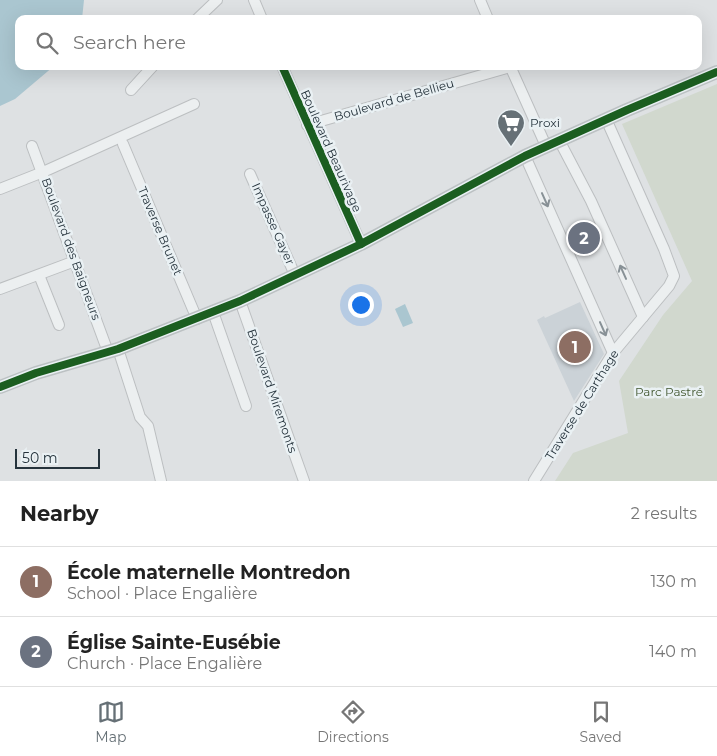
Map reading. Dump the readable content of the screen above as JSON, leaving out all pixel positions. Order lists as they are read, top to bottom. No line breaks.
{"streets":{"street":["Boulevard de Bellieu","Boulevard Beaurivage","Impasse Gayer","Traverse Brunet","Boulevard des Baigneurs","Boulevard Miremonts","Traverse de Carthage"]},"crossings":[["Boulevard de Bellieu","Boulevard Beaurivage"]],"parks":["Parc Pastré"],"places":{"supermarket":["Proxi"]},"scale_bar":"50 m","page":{"search":"Search here","pins":["2","1"],"scale":"50 m","heading":["Nearby","2 results"],"list":[{"mark":"1","name":"École maternelle Montredon","note":"School · Place Engalière","value":"130 m"},{"mark":"2","name":"Église Sainte-Eusébie","note":"Church · Place Engalière","value":"140 m"}],"nav":["Map","Directions","Saved"]}}
